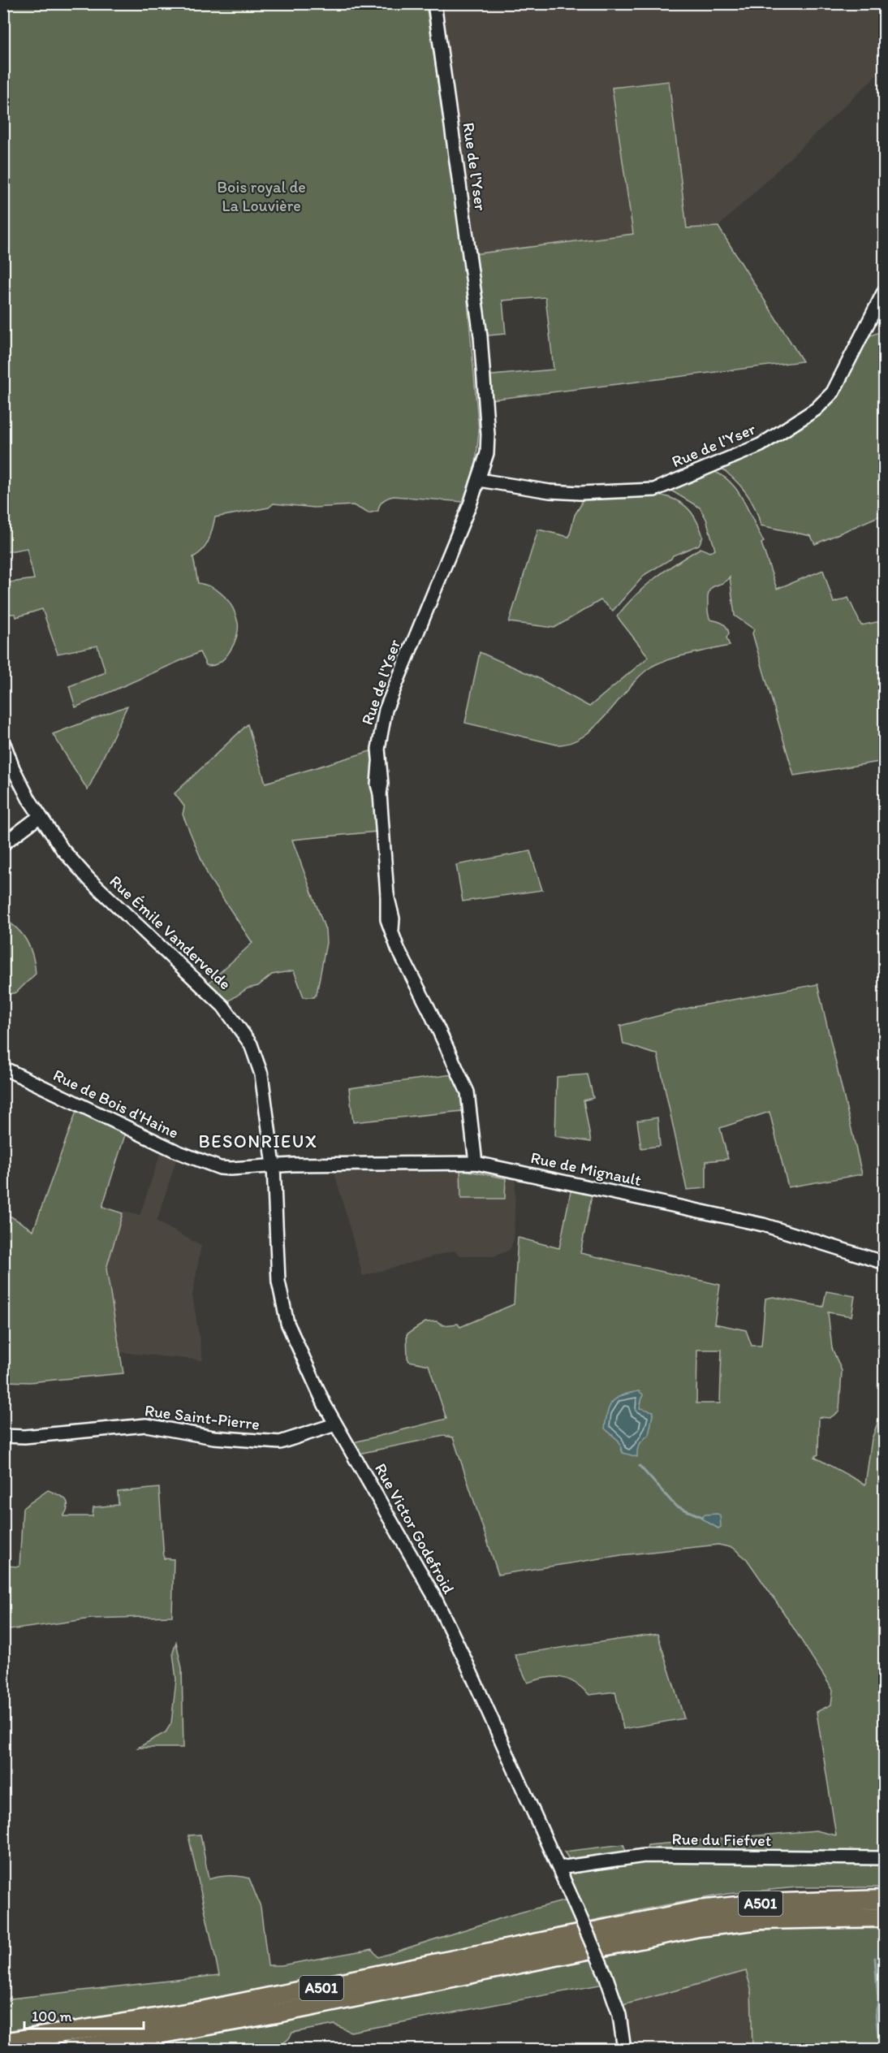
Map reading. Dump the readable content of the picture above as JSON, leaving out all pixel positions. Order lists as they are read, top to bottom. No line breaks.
{"streets":{"highway":["A501"],"street":["Rue de l'Yser","Rue Émile Vandervelde","Rue de Bois d'Haine","Rue de Mignault","Rue Saint-Pierre","Rue Victor Godefroid","Rue du Fiefvet"]},"crossings":[["Rue de l'Yser","Rue de Mignault"],["Rue Émile Vandervelde","Rue de Bois d'Haine"],["Rue Émile Vandervelde","Rue de Mignault"],["Rue Émile Vandervelde","Rue Victor Godefroid"],["Rue de Bois d'Haine","Rue de Mignault"],["Rue de Bois d'Haine","Rue Victor Godefroid"],["Rue de Mignault","Rue Victor Godefroid"],["Rue Saint-Pierre","Rue Victor Godefroid"],["Rue Victor Godefroid","Rue du Fiefvet"]],"districts":["BESONRIEUX"],"parks":["Bois royal de La Louvière"],"scale_bar":"100 m"}
